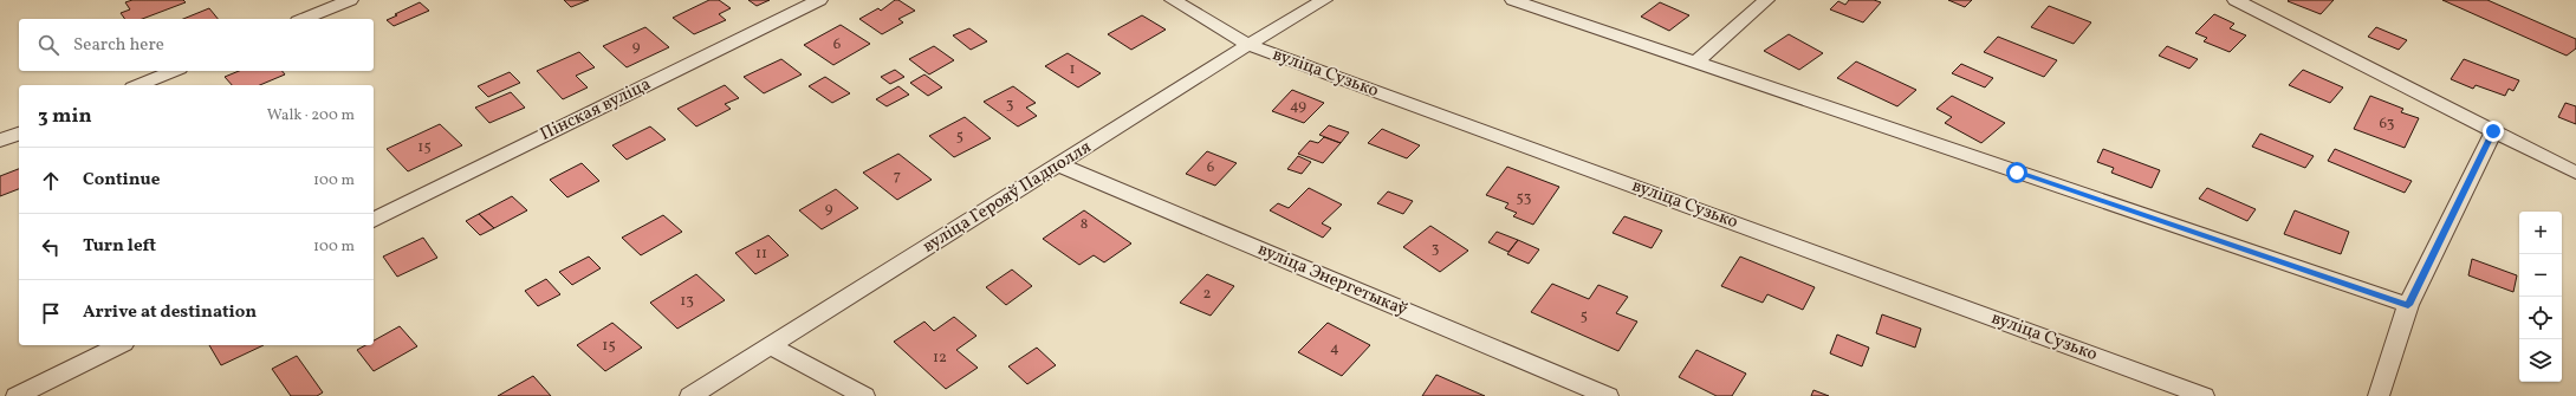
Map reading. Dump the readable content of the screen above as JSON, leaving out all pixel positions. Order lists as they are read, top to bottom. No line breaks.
{"streets":{"street":["вуліца Сузько","Пінская вуліца","вуліца Герояў Падполля","вуліца Энергетыкаў"]},"crossings":[["вуліца Сузько","вуліца Герояў Падполля"],["вуліца Герояў Падполля","вуліца Энергетыкаў"]],"house_numbers":["6","9","1","3","49","63","5","15","6","7","53","9","8","3","11","2","13","5","15","4","12"],"page":{"search":"Search here","heading":["3 min","Walk · 200 m"],"list":[["Continue","100 m"],["Turn left","100 m"],"Arrive at destination"],"map_buttons":["+","−"]}}
